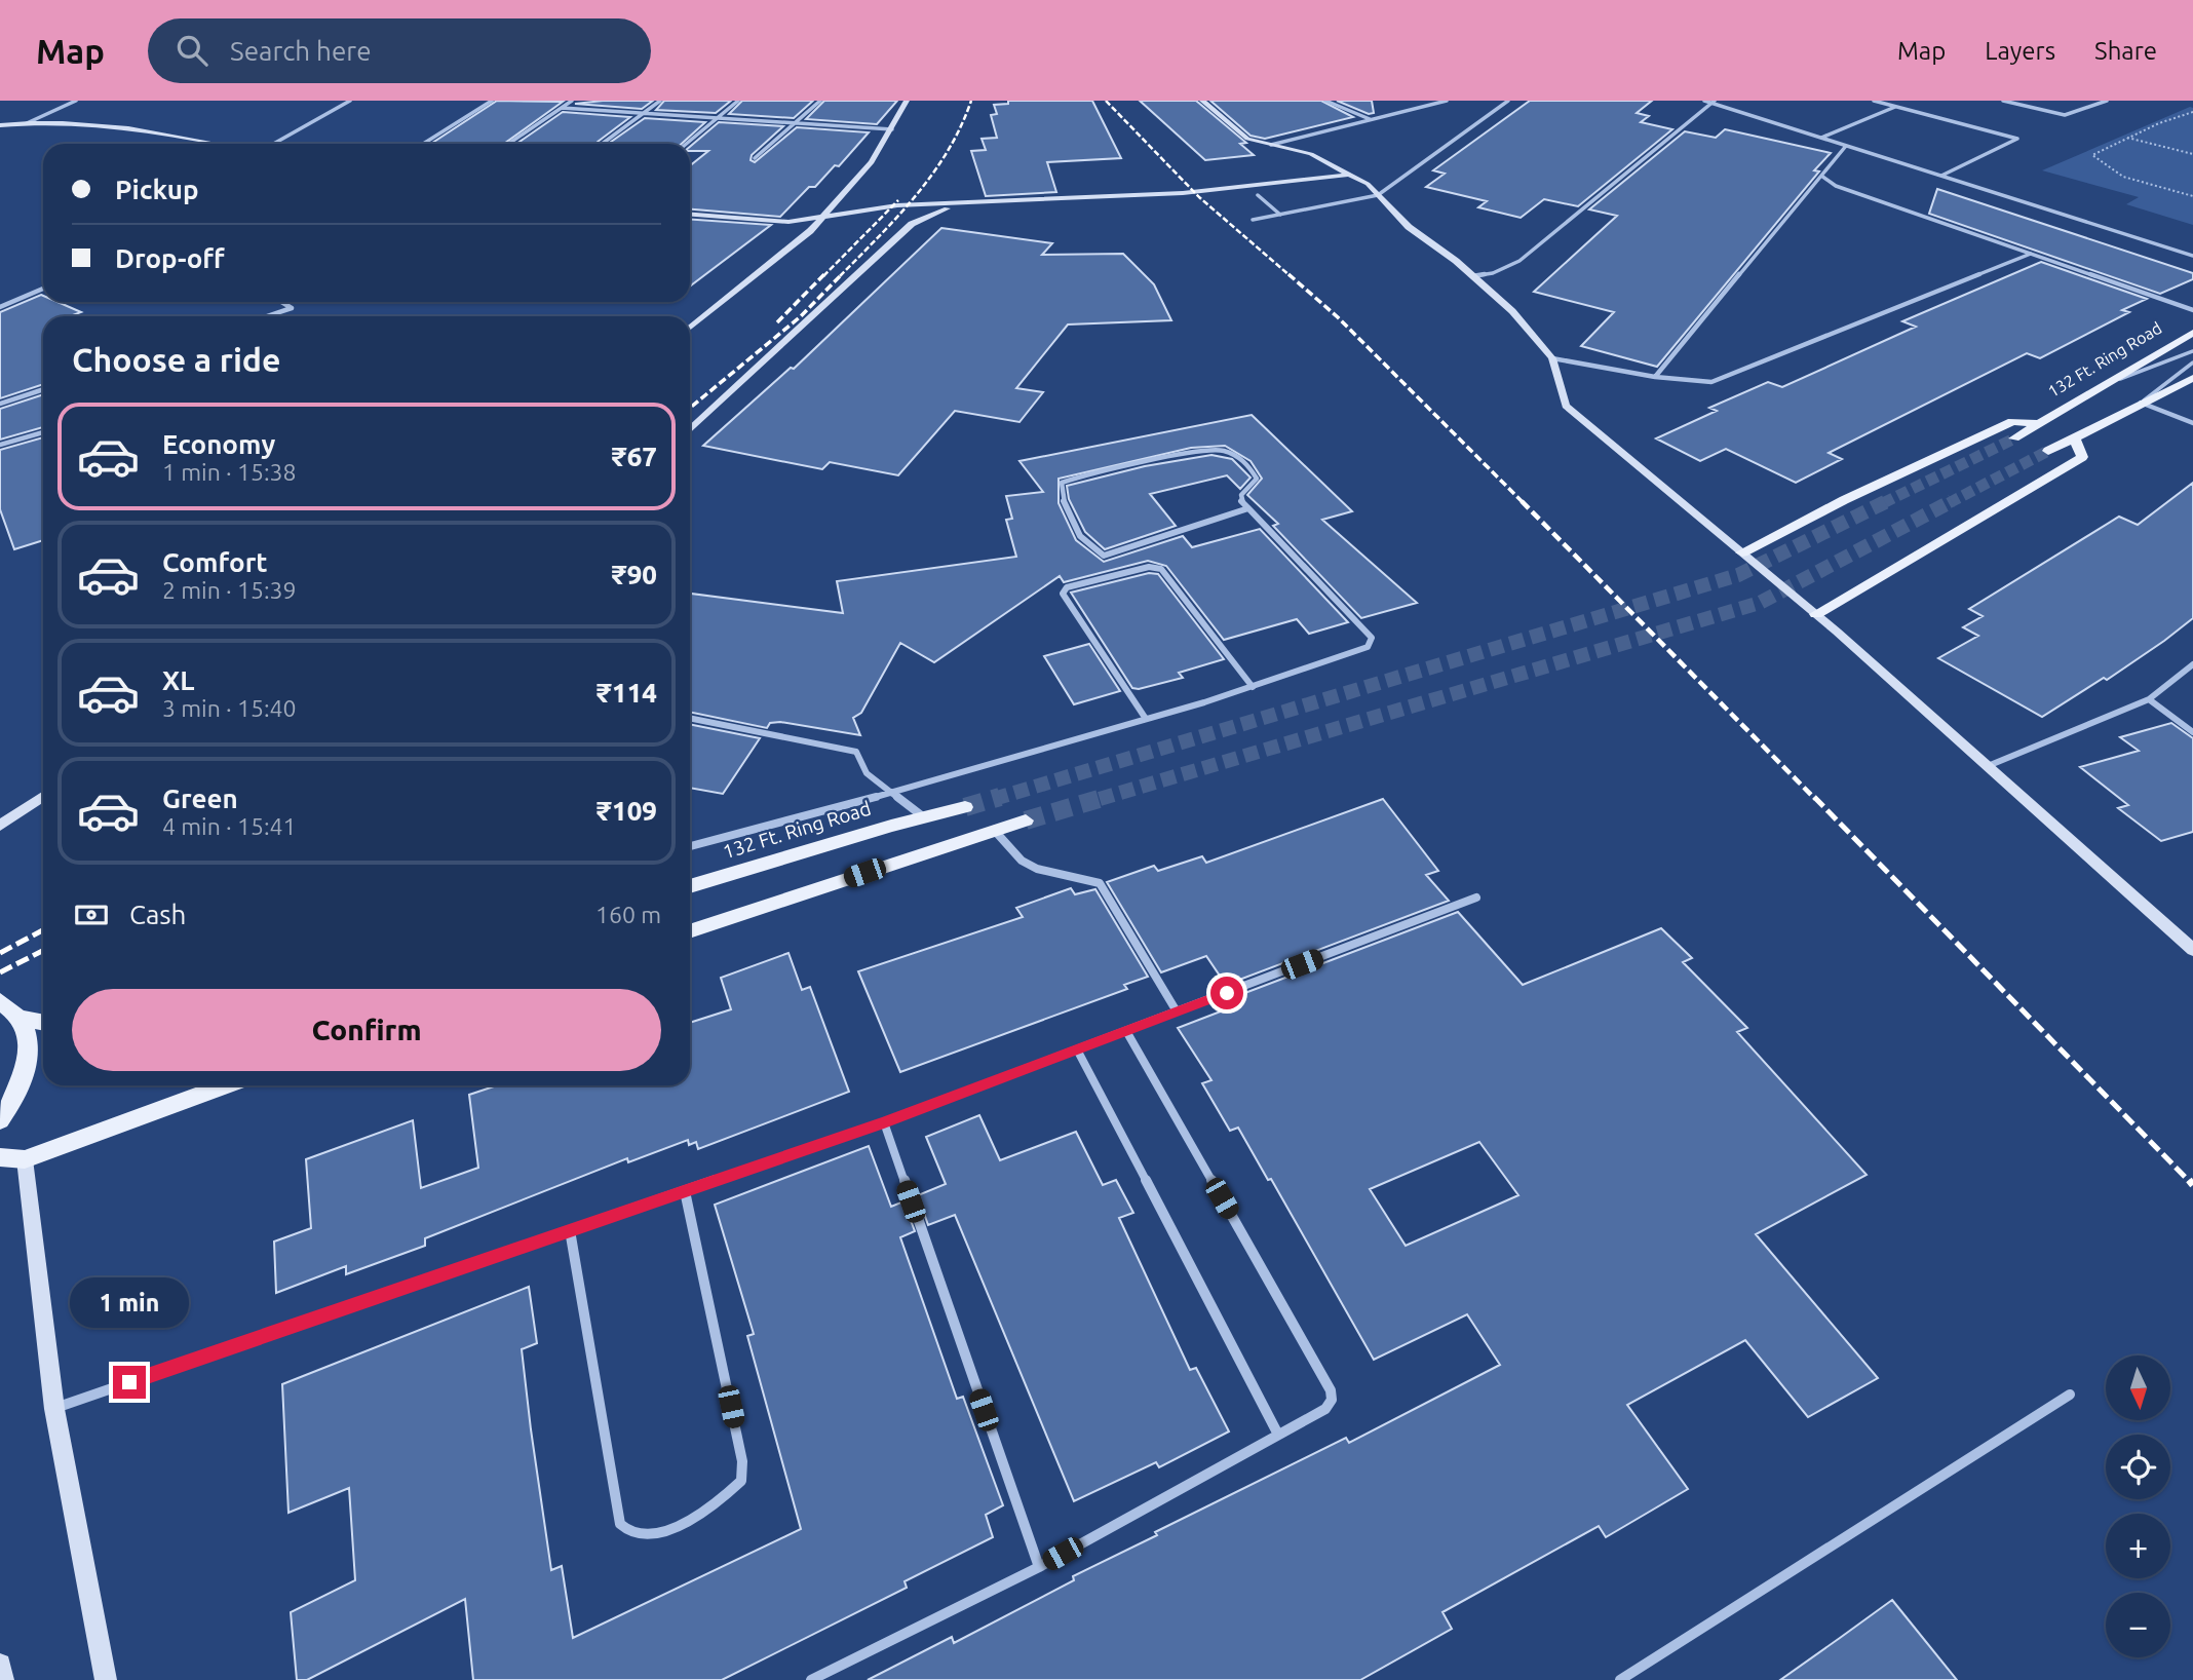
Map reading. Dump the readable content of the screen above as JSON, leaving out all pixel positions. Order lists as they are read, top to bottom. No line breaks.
{"streets":{"main road":["132 Ft. Ring Road"]},"north":"bottom","page":{"header":"Map","search":"Search here","nav":["Map","Layers","Share"],"banner":["Pickup","Drop-off"],"heading":"Choose a ride","list":[{"name":"Economy","note":"1 min · 15:38","value":"₹67"},{"name":"Comfort","note":"2 min · 15:39","value":"₹90"},{"name":"XL","note":"3 min · 15:40","value":"₹114"},{"name":"Green","note":"4 min · 15:41","value":"₹109"}],"pay":["Cash","160 m"],"buttons":"Confirm","bubble":"1 min","map_buttons":["+","−"]}}
